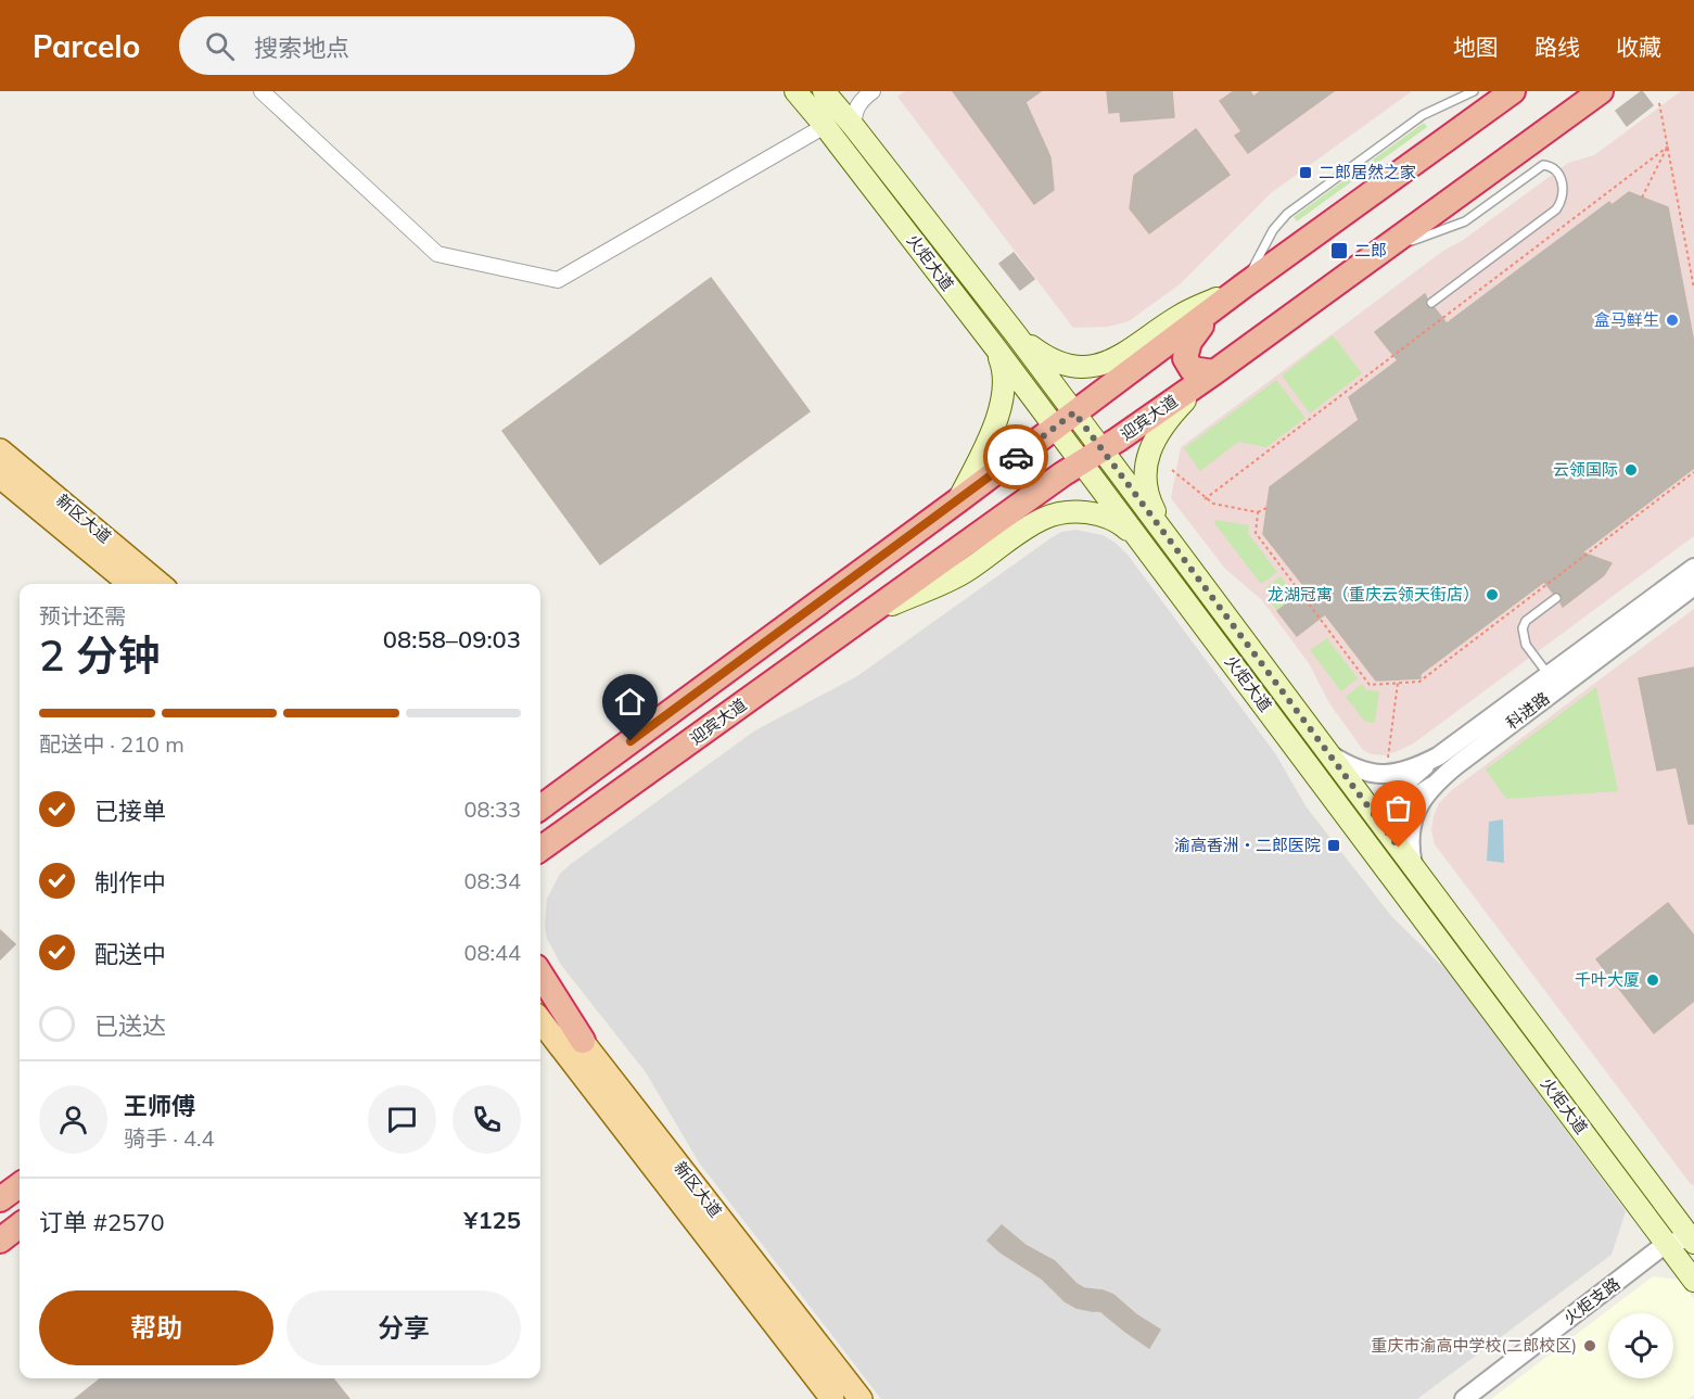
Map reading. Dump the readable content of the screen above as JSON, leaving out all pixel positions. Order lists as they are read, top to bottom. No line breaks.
{"streets":{"highway":["迎宾大道"],"main road":["火炬大道","新区大道"],"street":["科进路","火炬支路"]},"crossings":[["火炬大道","迎宾大道"],["火炬大道","科进路"],["火炬大道","火炬支路"]],"places":{"transit":["二郎居然之家","二郎","渝高香洲‧二郎医院"],"other":["盒马鲜生","云领国际","龙湖冠寓（重庆云领天街店）","千叶大厦","重庆市渝高中学校(二郎校区)"]},"page":{"header":"Parcelo","search":"搜索地点","nav":["地图","路线","收藏"],"heading":["2 分钟","预计还需","08:58–09:03"],"panel":["王师傅","骑手 · 4.4","订单 #2570","¥125"],"bar":"配送中 · 210 m","list":[["已接单","08:33"],["制作中","08:34"],["配送中","08:44"],"已送达"],"buttons":["帮助","分享"]}}
